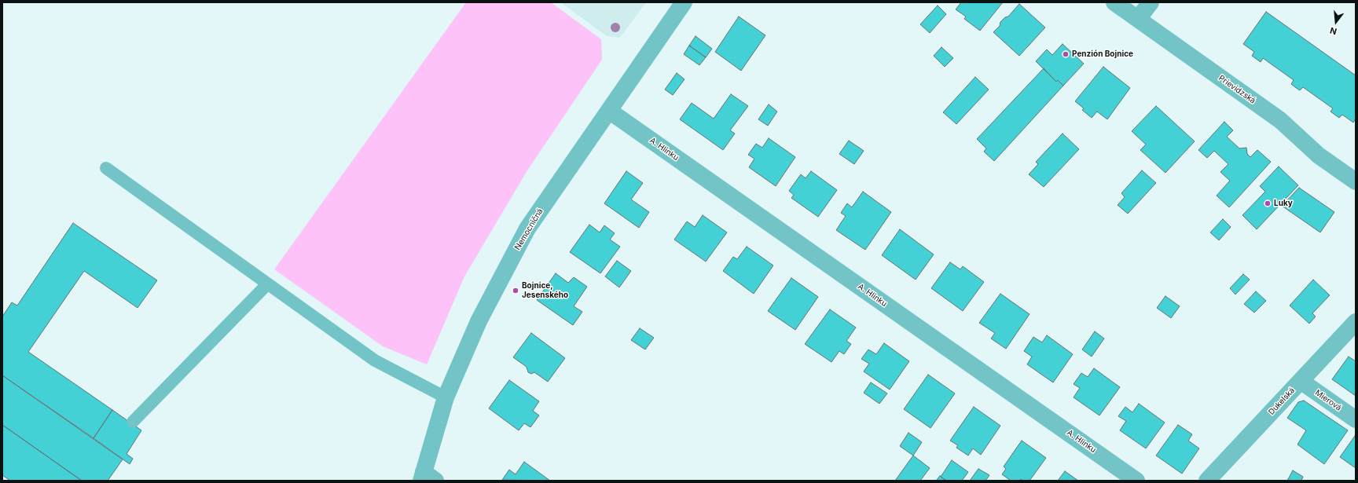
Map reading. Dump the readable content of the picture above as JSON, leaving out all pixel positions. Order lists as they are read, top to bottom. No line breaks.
{"streets":{"street":["Prievidzská","A. Hlinku","Nemocničná","Mierová","Dukelská"]},"crossings":[["A. Hlinku","Nemocničná"],["Mierová","Dukelská"]],"places":["Penzión Bojnice","Luky","Bojnice, Jesenského"],"north":"bottom"}
